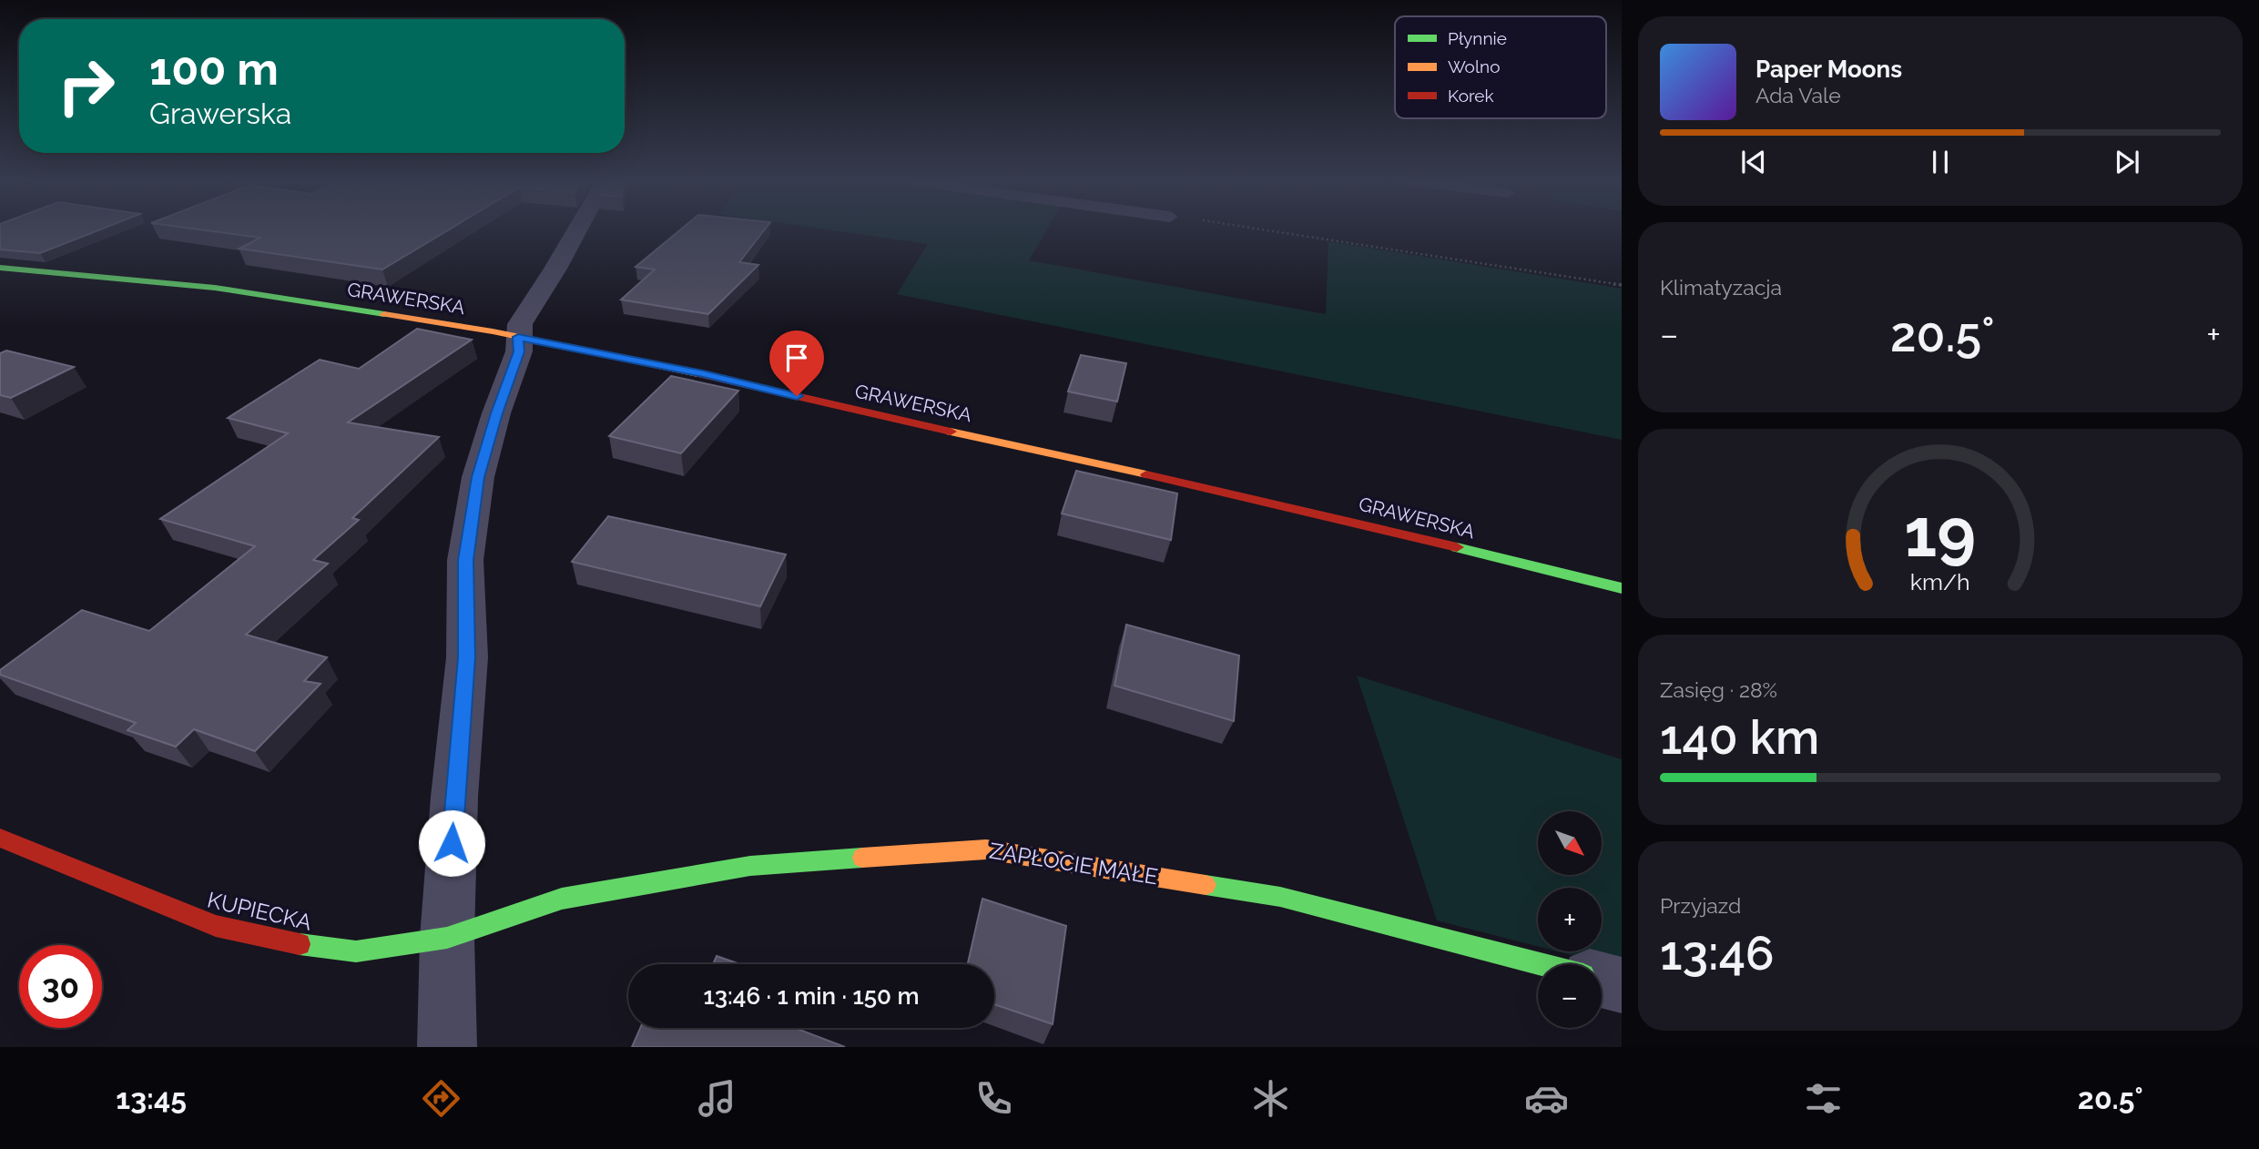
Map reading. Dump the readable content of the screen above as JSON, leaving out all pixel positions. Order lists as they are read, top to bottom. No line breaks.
{"streets":{"street":["GRAWERSKA","ZAPŁOCIE MAŁE","KUPIECKA"]},"crossings":[["ZAPŁOCIE MAŁE","KUPIECKA"]],"legend":["Płynnie","Wolno","Korek"],"north":"bottom right","page":{"turn":["100 m","Grawerska"],"song":["Paper Moons","Ada Vale"],"tile":["Klimatyzacja",["Zasięg · 28%","140 km"],["Przyjazd","13:46"]],"heat":["−","20.5°","+"],"map_buttons":["+","−"],"limit":"30","trip":"13:46 · 1 min · 150 m","tabs":["13:45","20.5°"],"gauge":["19","km/h"]}}
